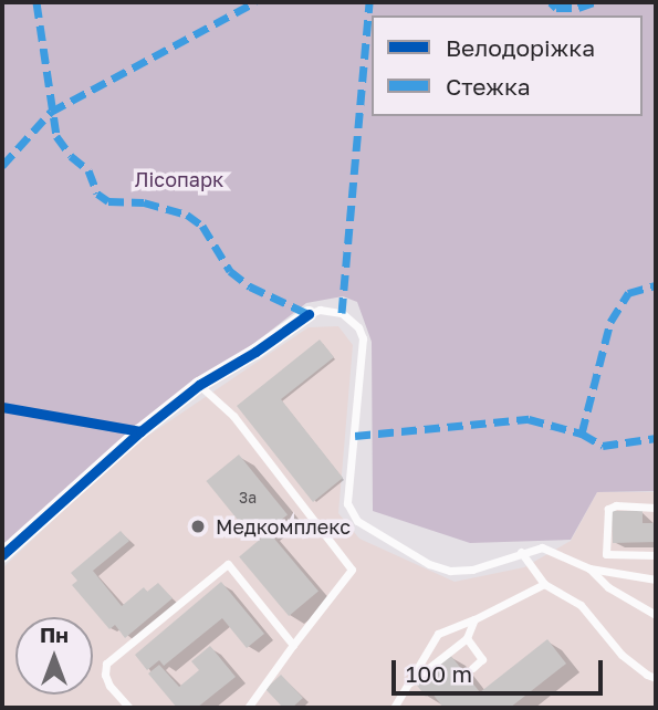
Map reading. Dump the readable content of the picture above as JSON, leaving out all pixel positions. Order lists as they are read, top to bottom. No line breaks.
{"parks":["Лісопарк"],"places":["Медкомплекс"],"house_numbers":["3а"],"legend":["Велодоріжка","Стежка"],"scale_bar":"100 m","north":"top"}
